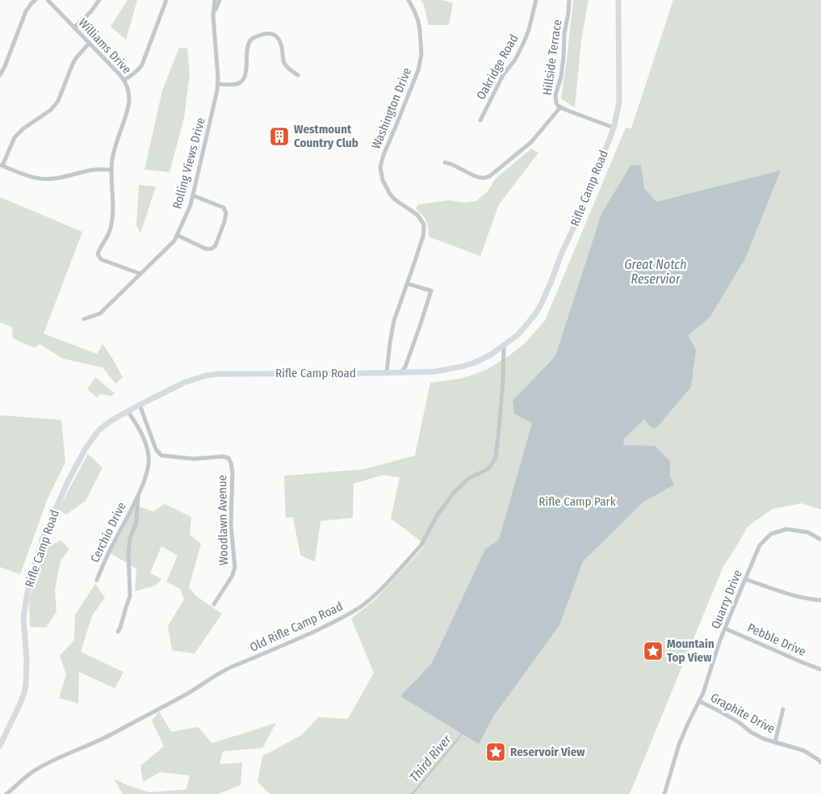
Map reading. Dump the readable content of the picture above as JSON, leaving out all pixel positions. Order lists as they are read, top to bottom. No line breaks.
{"streets":{"street":["Williams Drive","Hillside Terrace","Oakridge Road","Washington Drive","Rolling Views Drive","Rifle Camp Road","Woodlawn Avenue","Cerchio Drive","Quarry Drive","Old Rifle Camp Road","Pebble Drive","Graphite Drive"]},"crossings":[["Williams Drive","Rolling Views Drive"],["Hillside Terrace","Rifle Camp Road"],["Washington Drive","Rifle Camp Road"],["Rifle Camp Road","Woodlawn Avenue"],["Rifle Camp Road","Cerchio Drive"],["Rifle Camp Road","Old Rifle Camp Road"],["Quarry Drive","Pebble Drive"],["Quarry Drive","Graphite Drive"]],"water":["Great Notch Reservior","Third River"],"parks":["Rifle Camp Park"],"places":{"building":["Westmount Country Club"],"place":["Mountain Top View","Reservoir View"]}}
